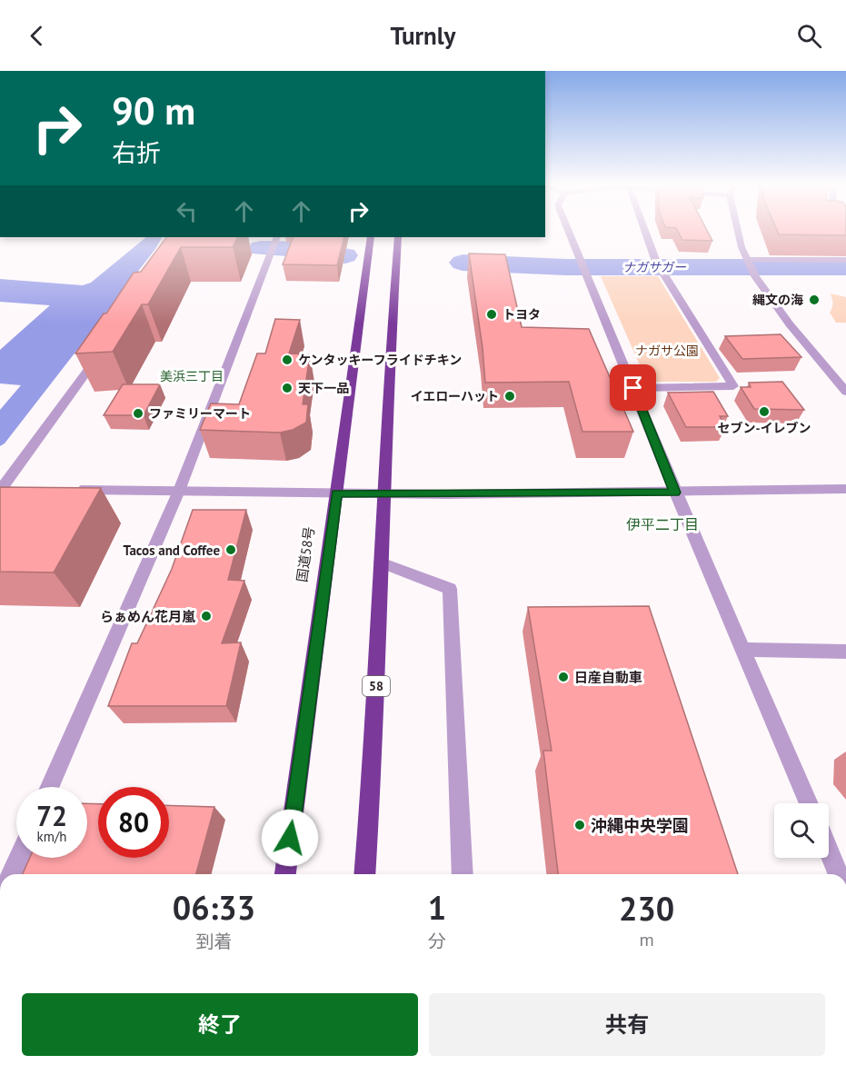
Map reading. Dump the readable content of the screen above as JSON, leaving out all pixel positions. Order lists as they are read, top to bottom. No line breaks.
{"streets":{"highway":["国道58号","58"]},"districts":["美浜三丁目","伊平二丁目"],"water":["ナガサガー"],"parks":["ナガサ公園"],"places":["縄文の海","トヨタ","ケンタッキーフライドチキン","天下一品","イエローハット","セブン-イレブン","ファミリーマート","Tacos and Coffee","らぁめん花月嵐","日産自動車","沖縄中央学園"],"page":{"header":"Turnly","turn":["90 m","右折"],"speed":"72 km/h","limit":"80","eta":["06:33","到着","1","分","230","m"],"buttons":["終了","共有"]}}
